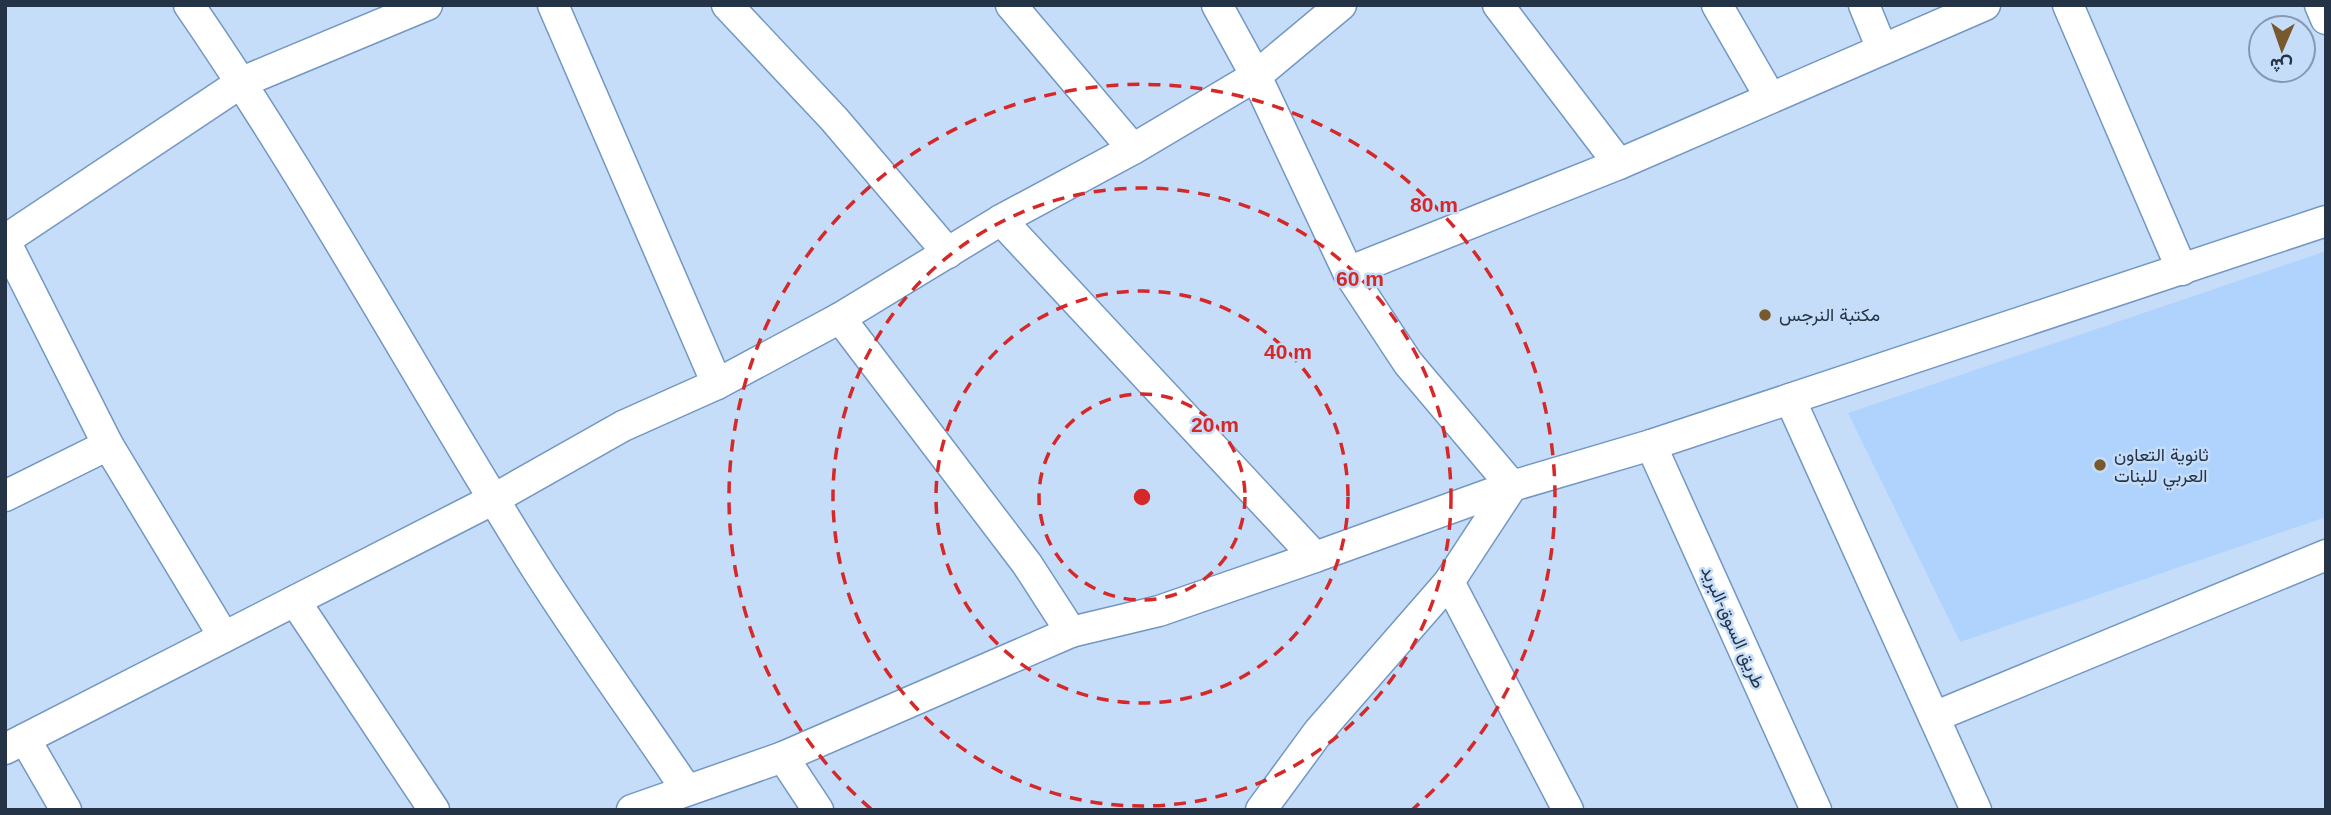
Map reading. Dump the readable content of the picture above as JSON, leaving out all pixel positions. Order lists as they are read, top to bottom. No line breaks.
{"streets":{"street":["طريق السوق-البريد"]},"places":["مكتبة النرجس","ثانوية التعاون العربي للبنات"],"north":"bottom","rings":["80 m","60 m","40 m","20 m"]}
